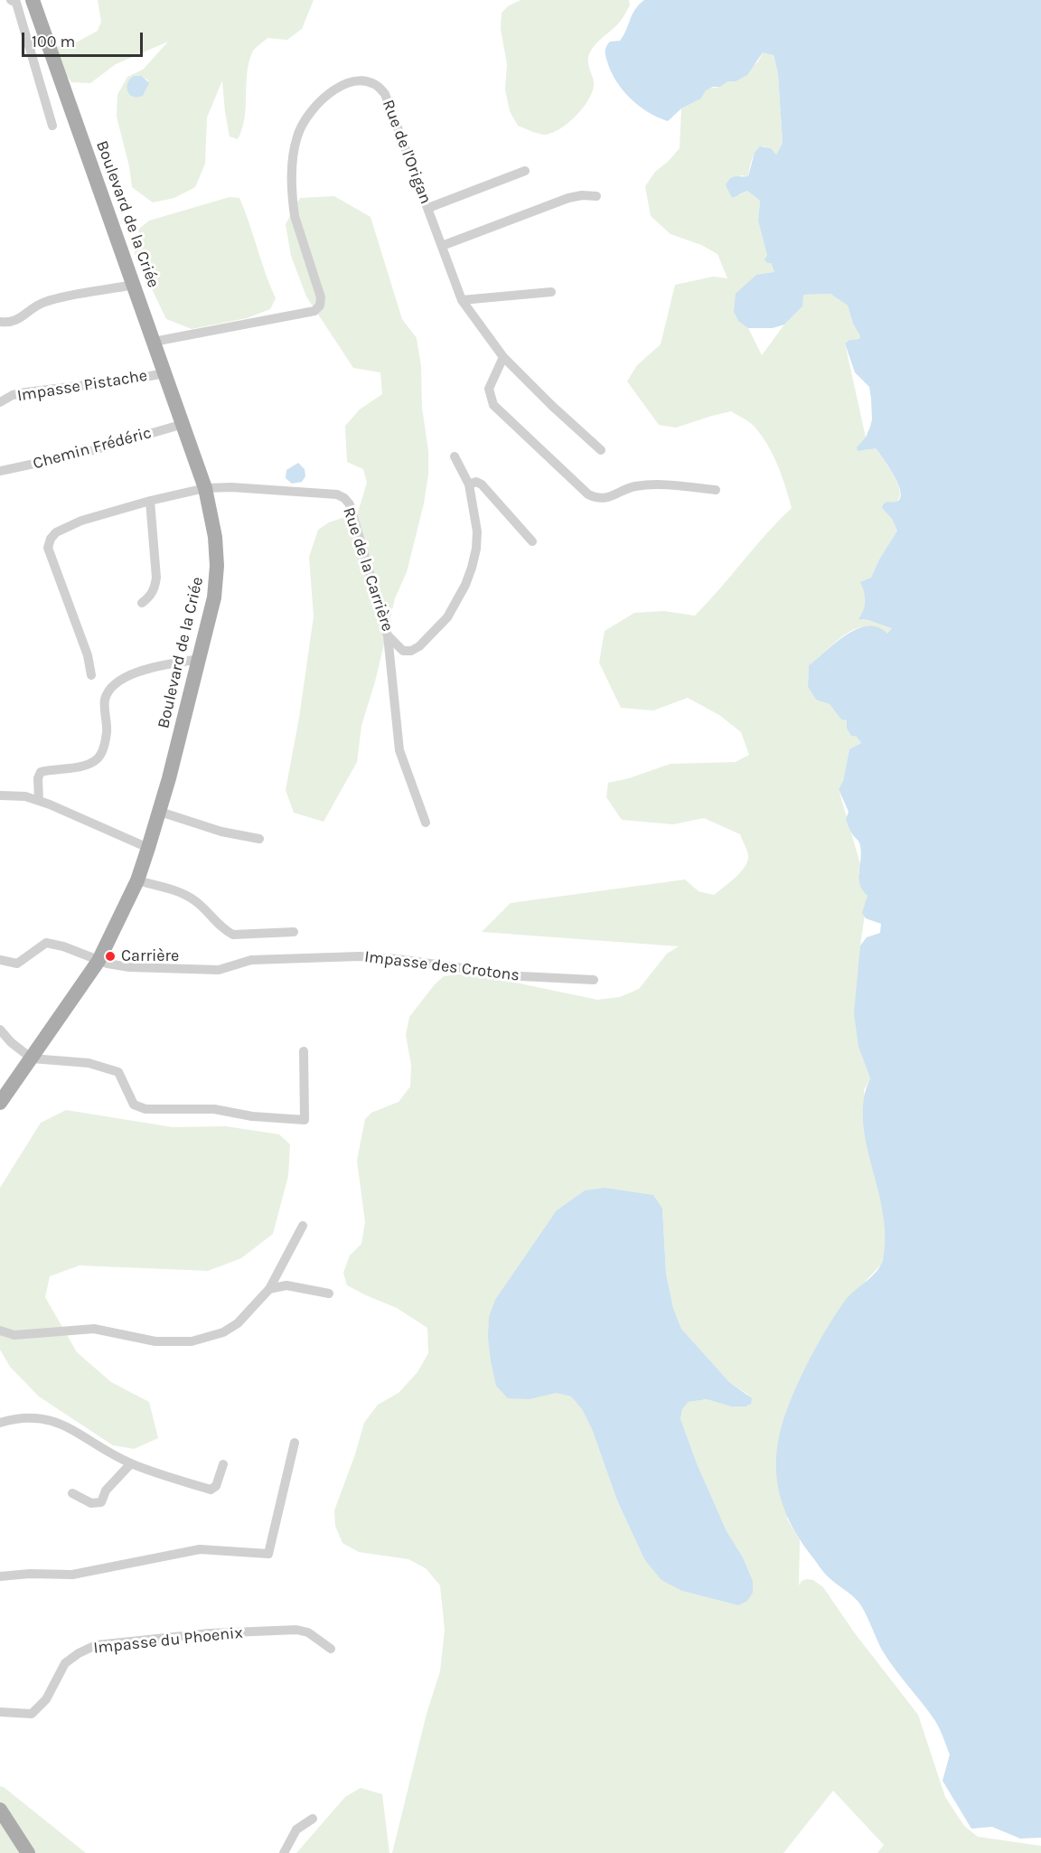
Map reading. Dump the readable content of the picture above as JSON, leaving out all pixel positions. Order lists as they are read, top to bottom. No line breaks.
{"streets":{"main road":["Boulevard de la Criée"],"street":["Rue de l'Origan","Impasse Pistache","Chemin Frédéric","Rue de la Carrière","Impasse des Crotons","Impasse du Phoenix"]},"crossings":[["Rue de l'Origan","Boulevard de la Criée"],["Boulevard de la Criée","Impasse Pistache"],["Boulevard de la Criée","Chemin Frédéric"],["Boulevard de la Criée","Rue de la Carrière"],["Boulevard de la Criée","Impasse des Crotons"]],"places":["Carrière"],"scale_bar":"100 m"}
